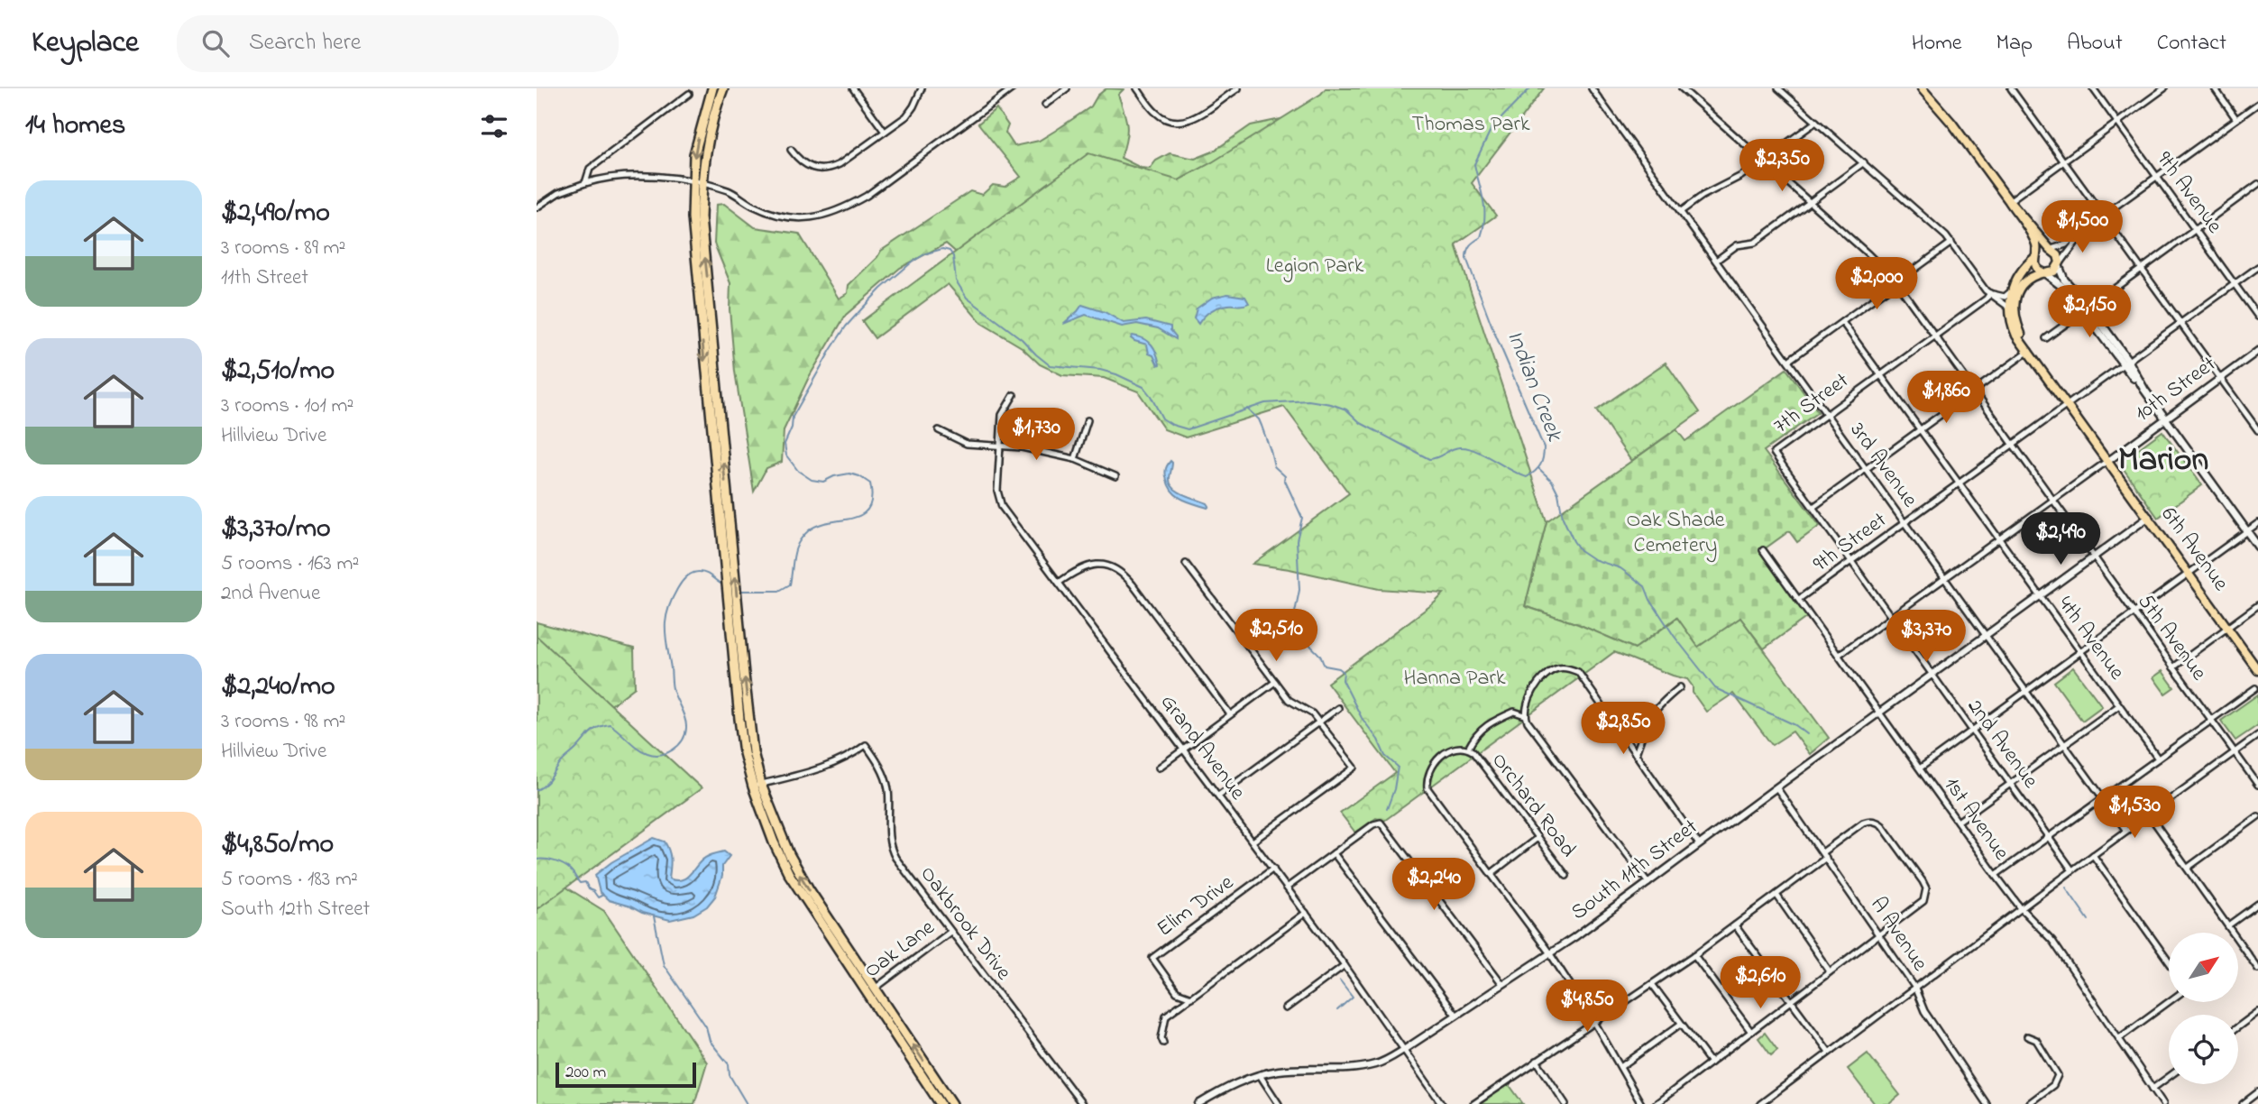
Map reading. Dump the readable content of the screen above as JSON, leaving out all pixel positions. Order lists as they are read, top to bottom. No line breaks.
{"streets":{"main road":["6th Avenue"],"street":["9th Avenue","10th Street","7th Street","3rd Avenue","9th Street","5th Avenue","4th Avenue","2nd Avenue","Grand Avenue","Orchard Road","1st Avenue","South 11th Street","Elim Drive","Oakbrook Drive","A Avenue","Oak Lane"]},"crossings":[["9th Avenue","9th Street"],["10th Street","3rd Avenue"],["10th Street","6th Avenue"],["10th Street","5th Avenue"],["10th Street","4th Avenue"],["10th Street","2nd Avenue"],["10th Street","1st Avenue"],["7th Street","3rd Avenue"],["7th Street","5th Avenue"],["7th Street","4th Avenue"],["7th Street","2nd Avenue"],["3rd Avenue","9th Street"],["3rd Avenue","South 11th Street"],["9th Street","6th Avenue"],["9th Street","5th Avenue"],["9th Street","4th Avenue"],["9th Street","2nd Avenue"],["9th Street","1st Avenue"],["6th Avenue","South 11th Street"],["5th Avenue","South 11th Street"],["4th Avenue","South 11th Street"],["2nd Avenue","South 11th Street"],["Grand Avenue","South 11th Street"],["Grand Avenue","Elim Drive"],["1st Avenue","South 11th Street"],["South 11th Street","A Avenue"],["Oakbrook Drive","Oak Lane"]],"districts":["Marion"],"water":["Indian Creek"],"parks":["Thomas Park","Legion Park","Oak Shade Cemetery","Hanna Park"],"scale_bar":"200 m","north":"top right","page":{"header":"Keyplace","search":"Search here","nav":["Home","Map","About","Contact"],"heading":"14 homes","price":["$2,350","$1,500","$2,000","$2,150","$1,860","$1,730","$2,490","$2,510","$3,370","$2,850","$1,530","$2,240","$2,610","$4,850"],"list":[{"name":"$2,490/mo","note":"3 rooms · 89 m² · 11th Street"},{"name":"$2,510/mo","note":"3 rooms · 101 m² · Hillview Drive"},{"name":"$3,370/mo","note":"5 rooms · 163 m² · 2nd Avenue"},{"name":"$2,240/mo","note":"3 rooms · 98 m² · Hillview Drive"},{"name":"$4,850/mo","note":"5 rooms · 183 m² · South 12th Street"}],"scale":"200 m"}}
